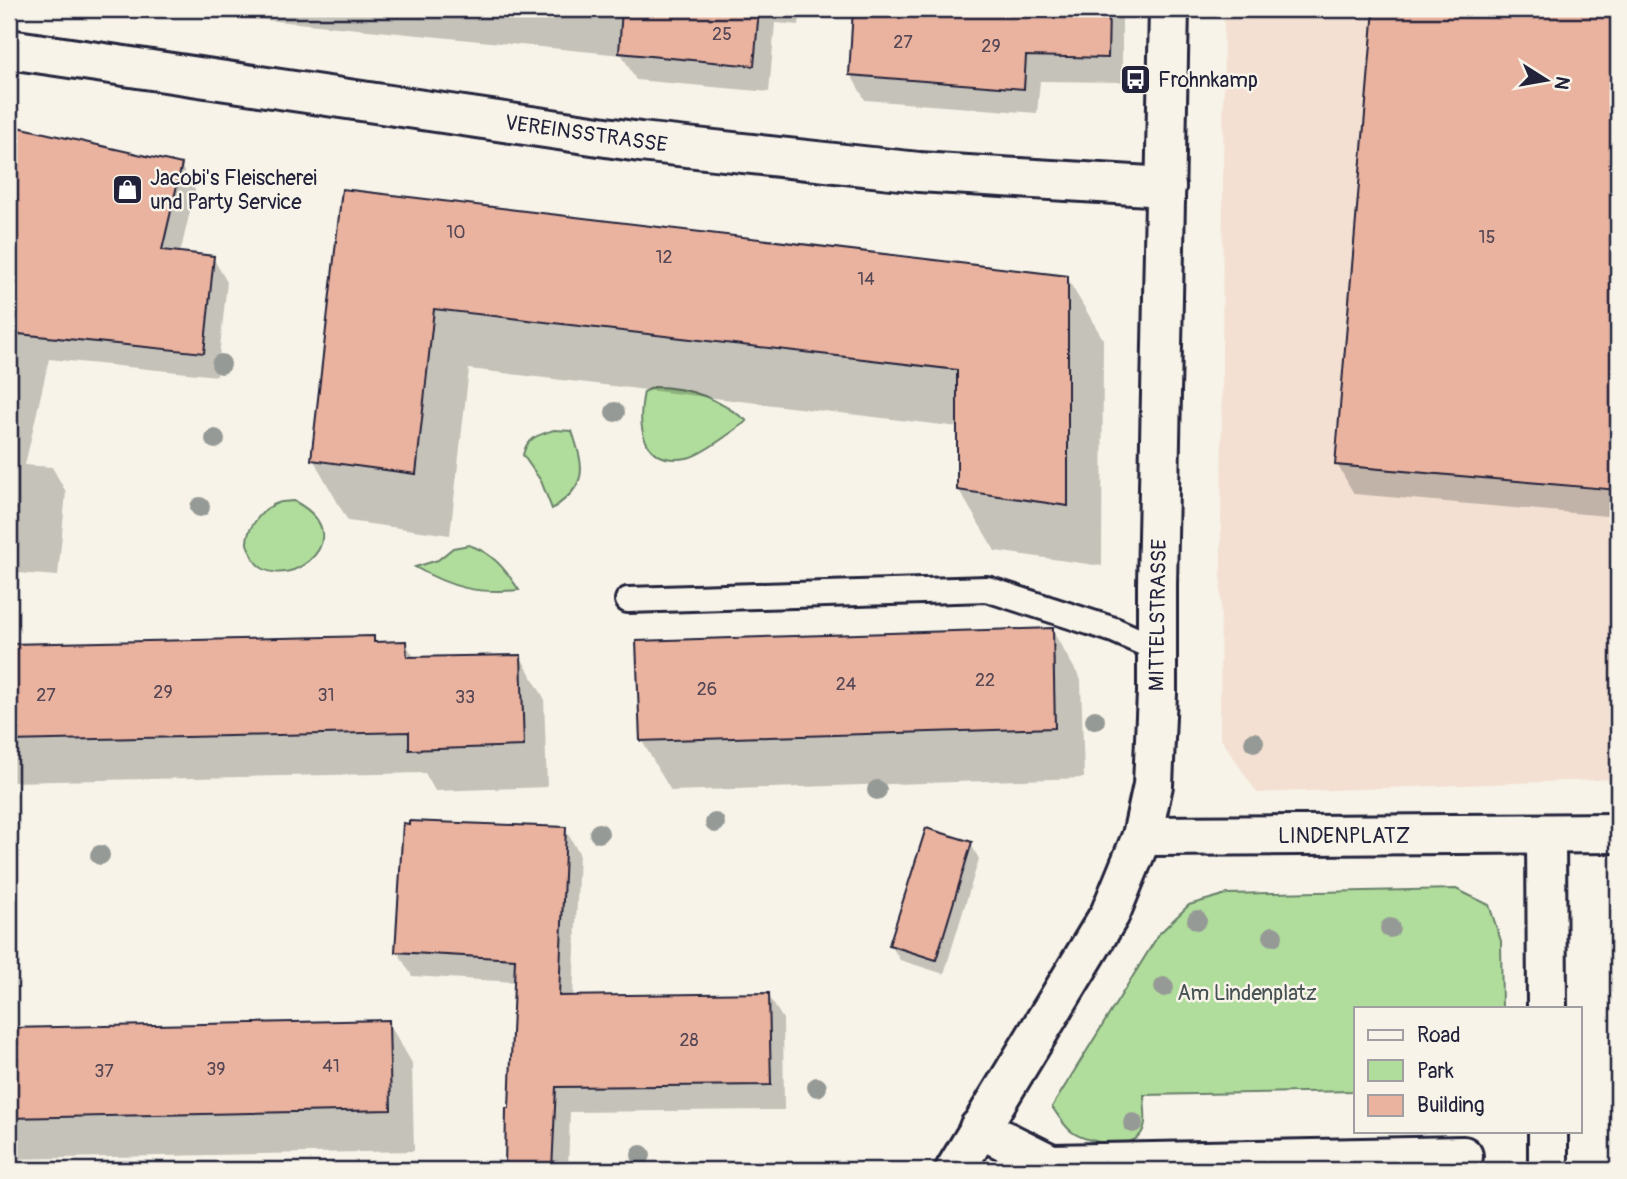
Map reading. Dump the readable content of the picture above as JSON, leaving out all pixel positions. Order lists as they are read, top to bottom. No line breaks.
{"streets":{"street":["VEREINSSTRASSE","MITTELSTRASSE","LINDENPLATZ"]},"crossings":[["VEREINSSTRASSE","MITTELSTRASSE"],["MITTELSTRASSE","LINDENPLATZ"]],"parks":["Am Lindenplatz"],"places":{"bus stop":["Frohnkamp"],"shop":["Jacobi's Fleischerei und Party Service"]},"house_numbers":["25","27","29","10","15","12","14","22","24","26","29","27","31","33","28","41","39","37"],"legend":["Road","Park","Building"],"north":"right"}
